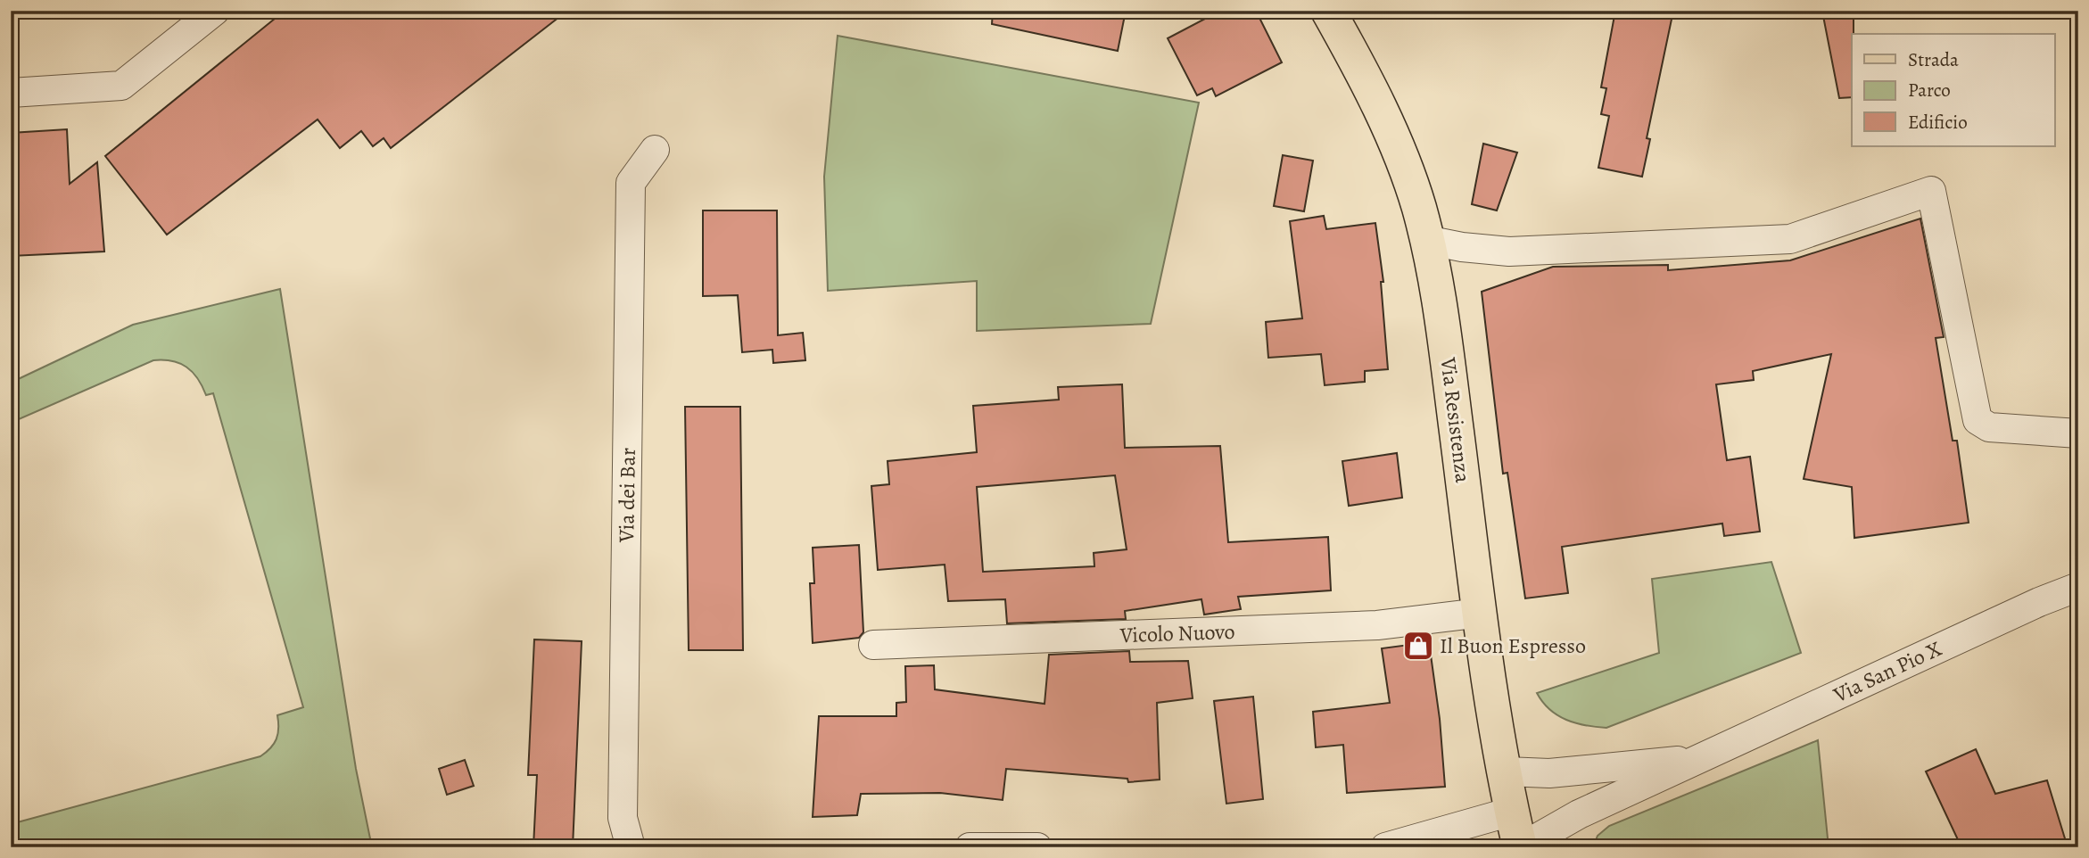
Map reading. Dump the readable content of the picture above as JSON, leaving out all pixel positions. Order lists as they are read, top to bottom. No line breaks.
{"streets":{"main road":["Via Resistenza"],"street":["Via dei Bar","Vicolo Nuovo","Via San Pio X"]},"crossings":[["Via Resistenza","Vicolo Nuovo"],["Via Resistenza","Via San Pio X"]],"places":{"shop":["Il Buon Espresso"]},"legend":["Strada","Parco","Edificio"]}
